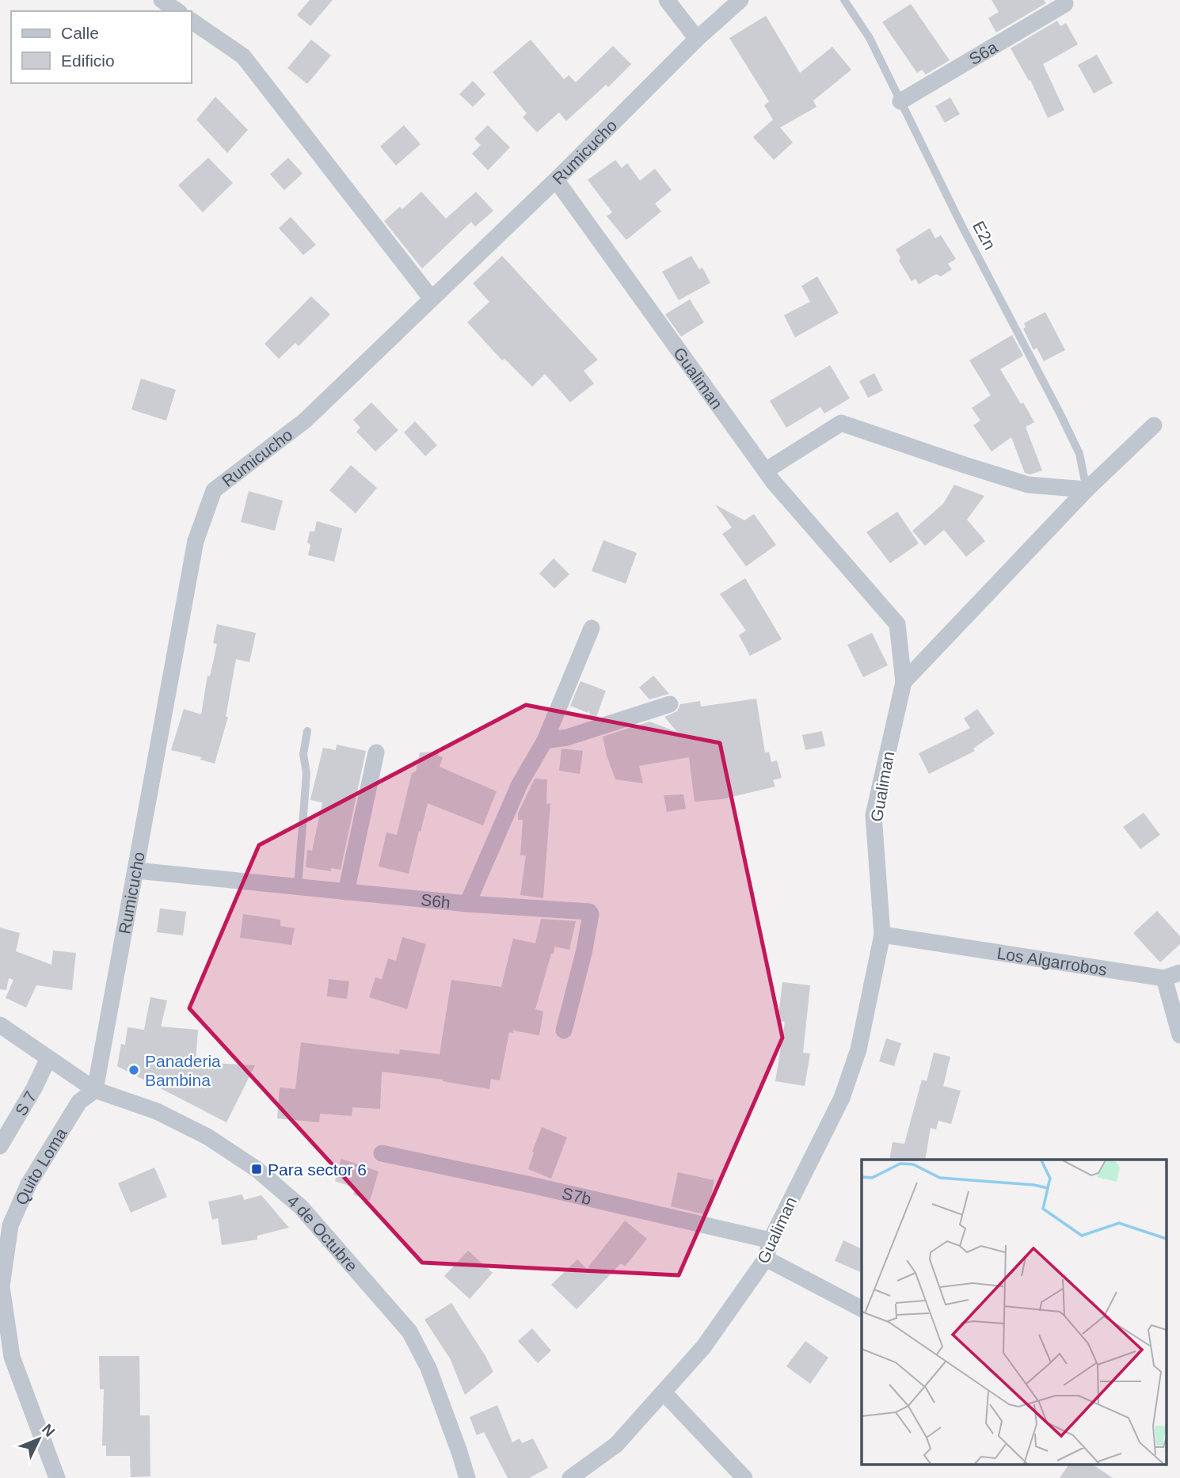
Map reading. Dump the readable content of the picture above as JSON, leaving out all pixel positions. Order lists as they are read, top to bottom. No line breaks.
{"streets":{"street":["S6a","Rumicucho","Gualiman","S6h","Los Algarrobos","S 7","Quito Loma","S7b","4 de Octubre"],"lane":["E2n"]},"crossings":[["S6a","E2n"],["Rumicucho","Gualiman"],["Rumicucho","S6h"],["Rumicucho","Quito Loma"],["Rumicucho","4 de Octubre"],["Gualiman","Los Algarrobos"],["Gualiman","S7b"],["S 7","4 de Octubre"],["Quito Loma","4 de Octubre"]],"places":{"other":["Panaderia Bambina"],"transit":["Para sector 6"]},"legend":["Calle","Edificio"],"north":"top right"}
